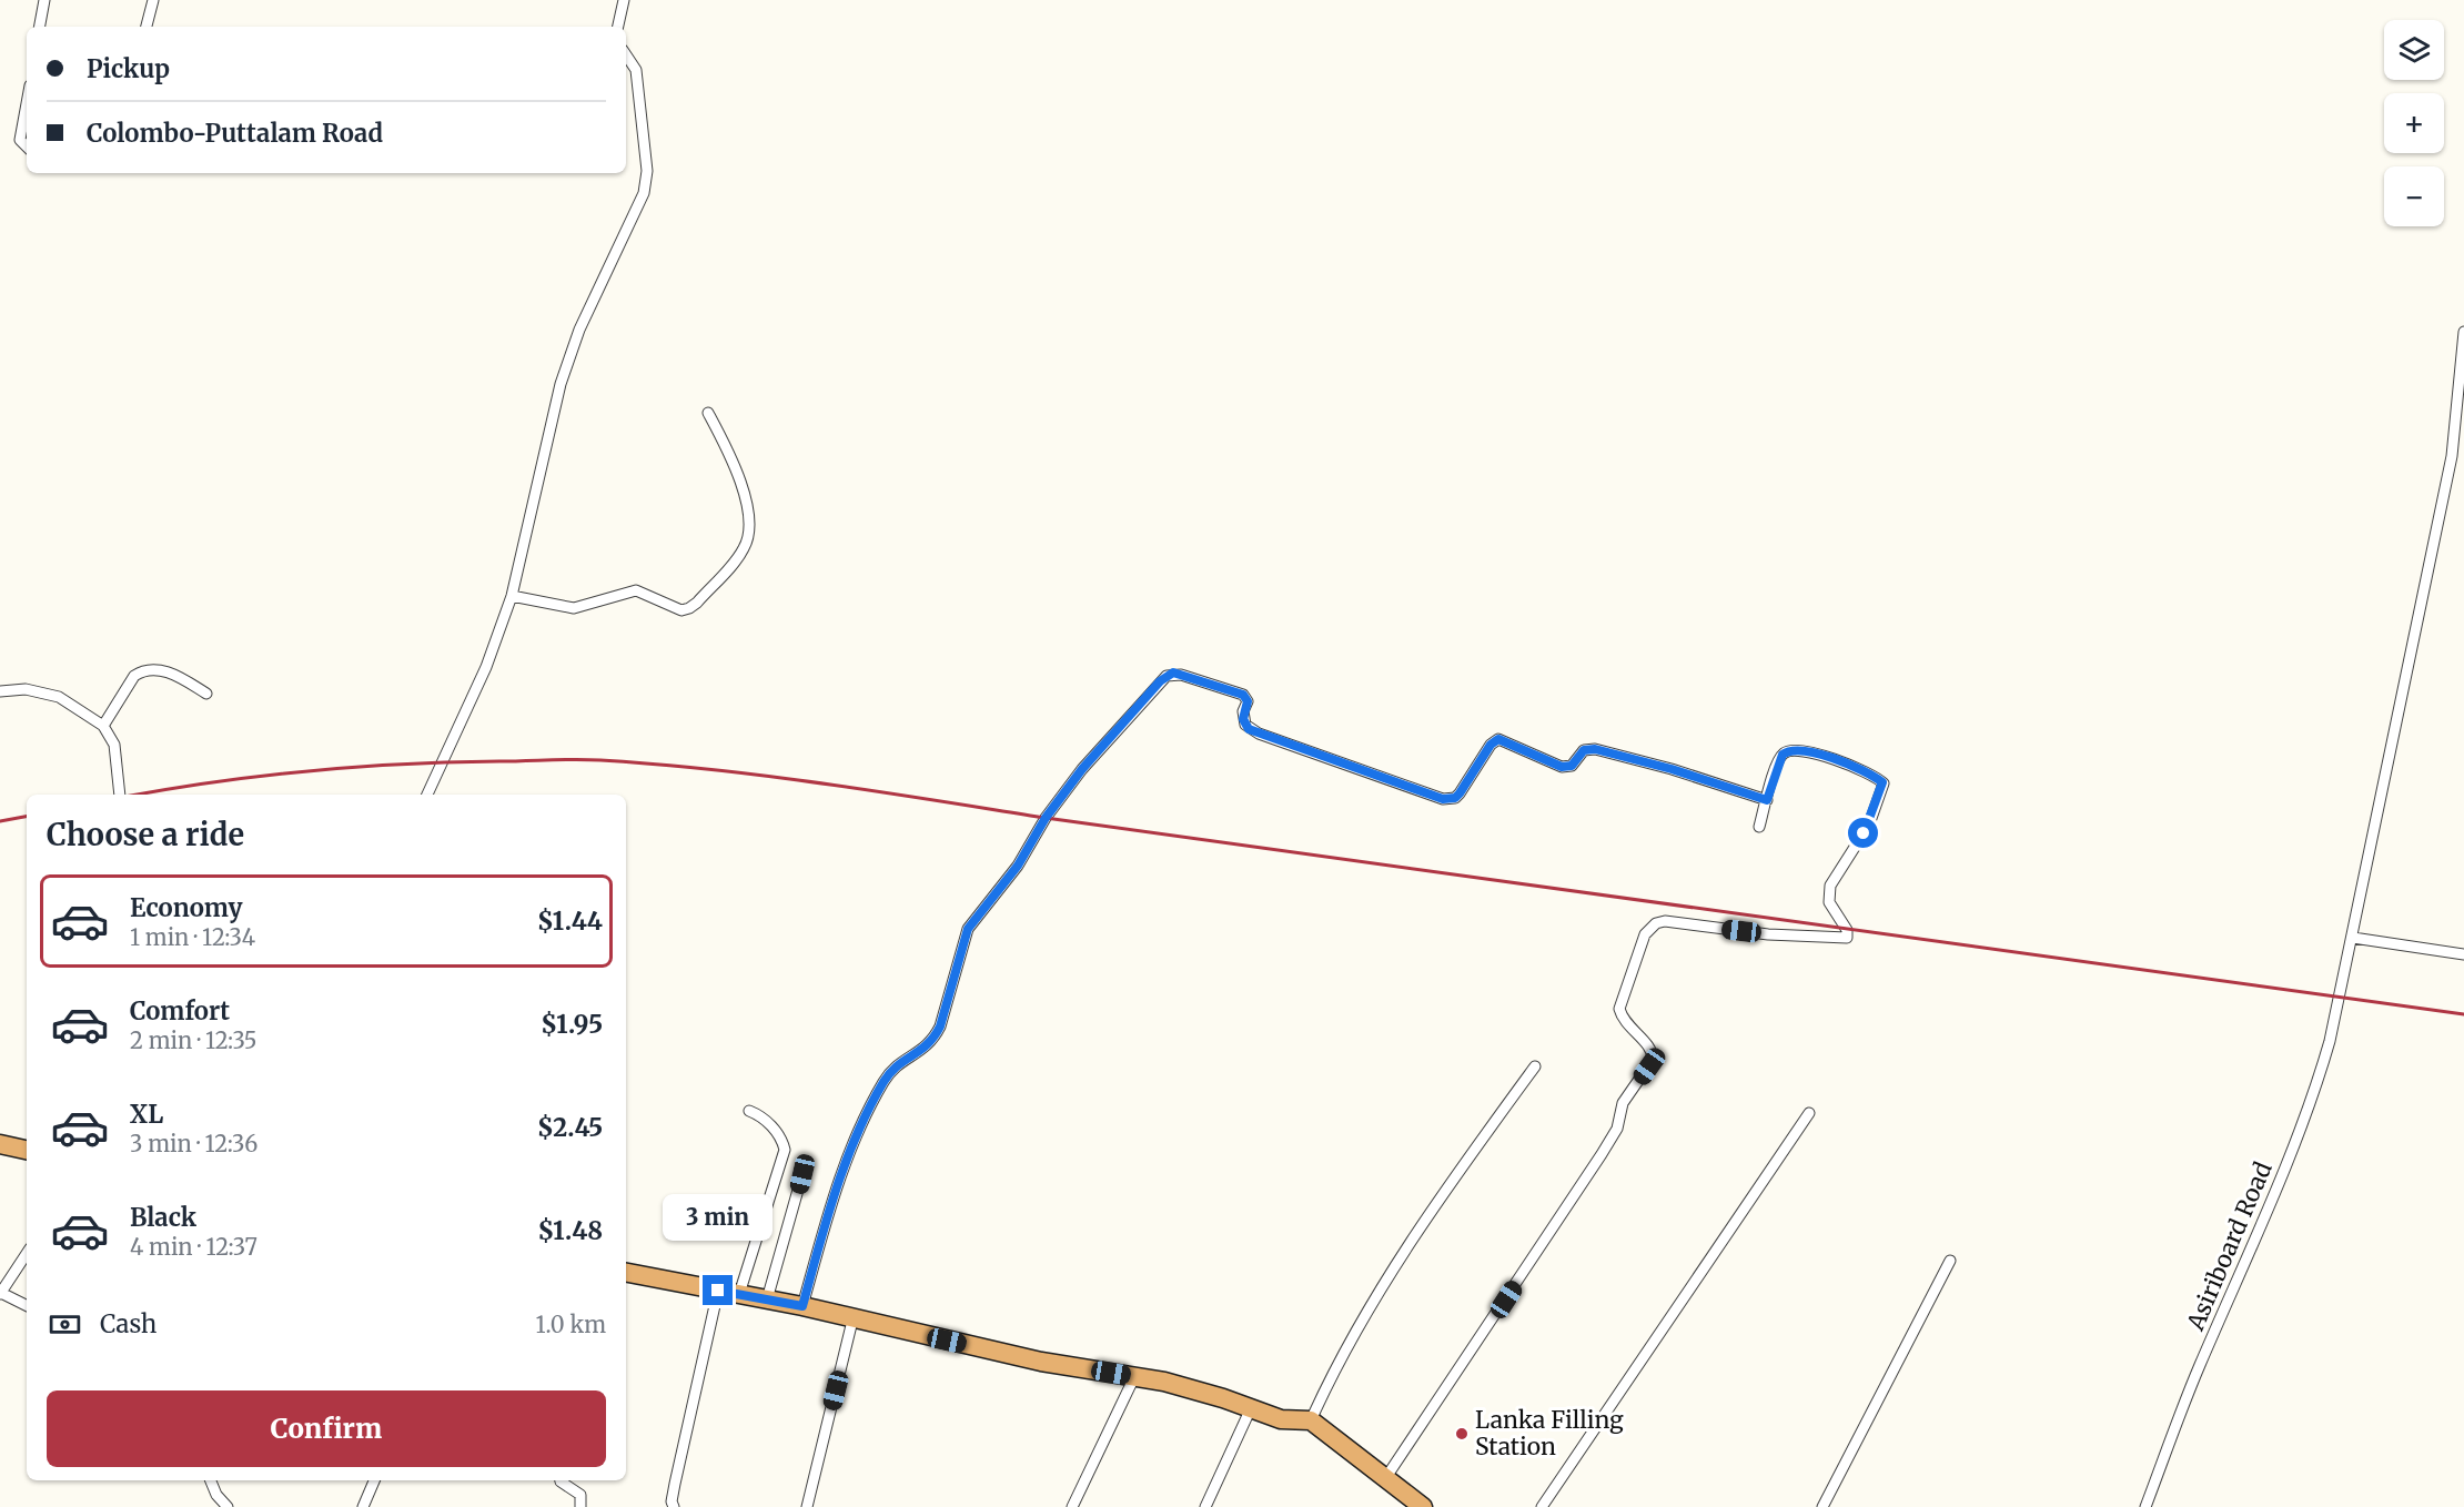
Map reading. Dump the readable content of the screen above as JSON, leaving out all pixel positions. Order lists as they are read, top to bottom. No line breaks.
{"streets":{"street":["Asiriboard Road"]},"places":["Lanka Filling Station"],"page":{"map_buttons":["+","−"],"banner":["Pickup","Colombo-Puttalam Road"],"heading":"Choose a ride","list":[{"name":"Economy","note":"1 min · 12:34","value":"$1.44"},{"name":"Comfort","note":"2 min · 12:35","value":"$1.95"},{"name":"XL","note":"3 min · 12:36","value":"$2.45"},{"name":"Black","note":"4 min · 12:37","value":"$1.48"}],"bubble":"3 min","pay":["Cash","1.0 km"],"buttons":"Confirm"}}
